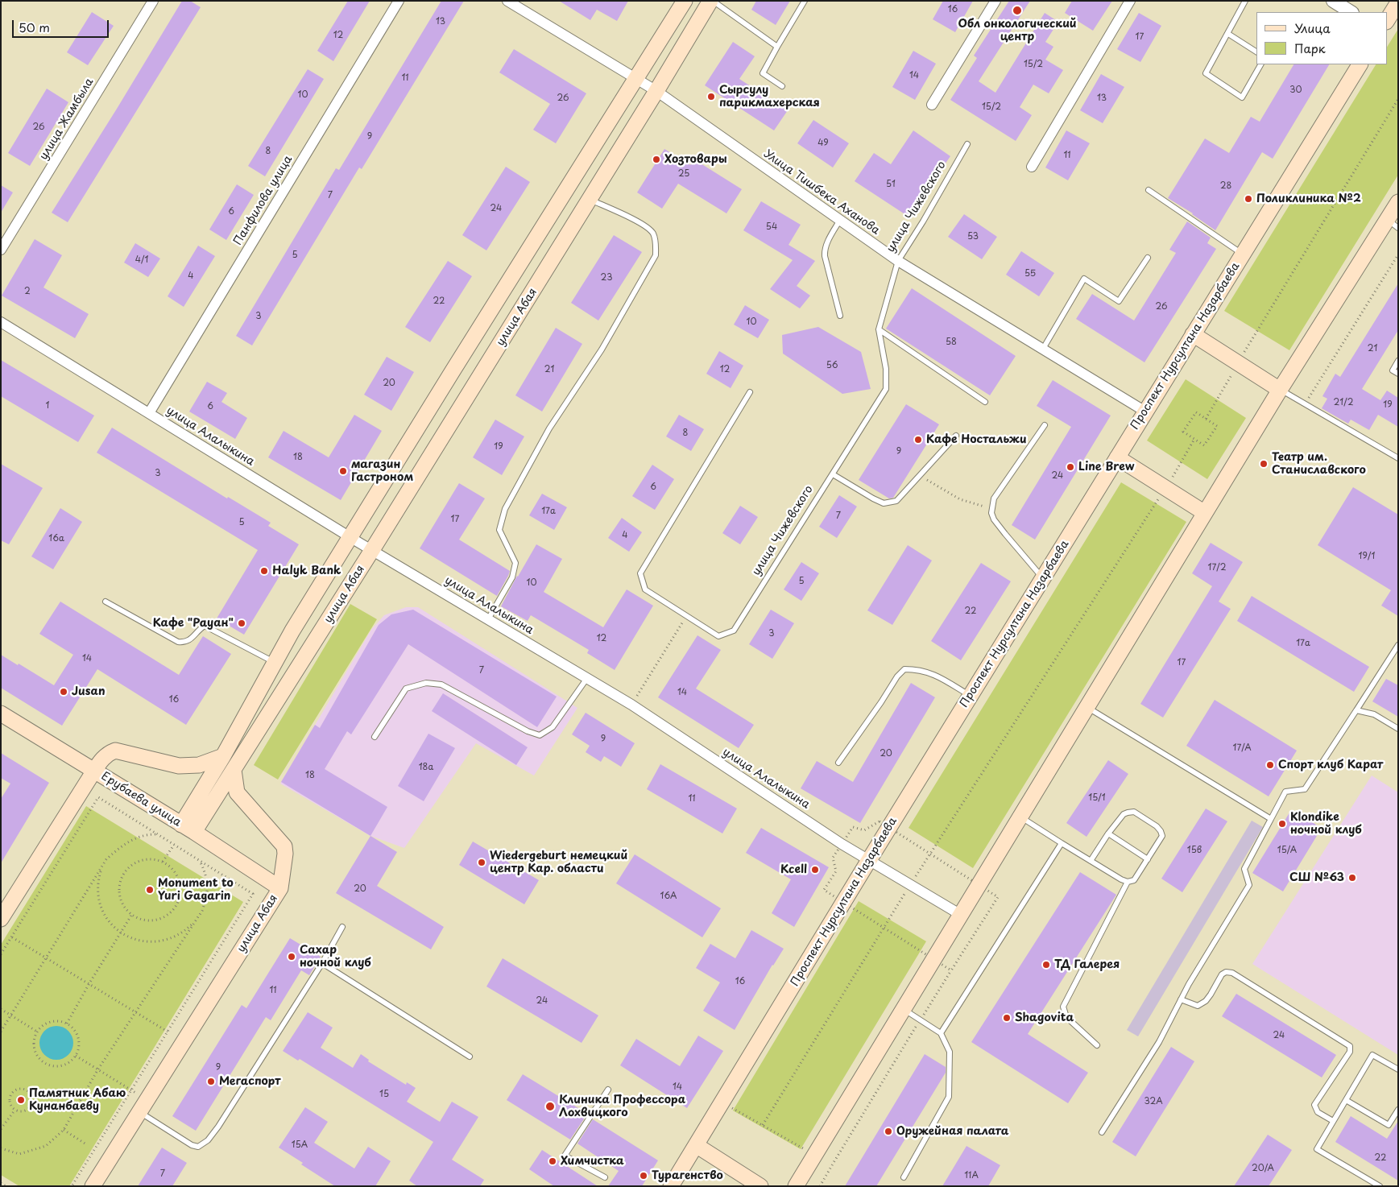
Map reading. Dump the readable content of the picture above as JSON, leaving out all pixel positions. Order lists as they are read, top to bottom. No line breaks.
{"streets":{"main road":["улица Абая","Проспект Нурсултана Назарбаева","Ерубаева улица"],"street":["улица Жамбыла","Улица Тишбека Аханова","Панфилова улица","улица Алалыкина"],"lane":["улица Чижевского"]},"crossings":[["Улица Тишбека Аханова","улица Чижевского"],["Улица Тишбека Аханова","улица Абая"],["Улица Тишбека Аханова","Проспект Нурсултана Назарбаева"],["Панфилова улица","улица Алалыкина"],["улица Абая","улица Алалыкина"],["улица Абая","Ерубаева улица"],["Проспект Нурсултана Назарбаева","улица Алалыкина"]],"places":["Обл онкологический центр","Сырсулу парикмахерская","Хозтовары","Поликлиника №2","Кафе Ностальжи","Театр им. Станиславского","Line Brew","магазин Гастроном","Halyk Bank","Кафе \"Рауан\"","Jusan","Спорт клуб Карат","Klondike ночной клуб","Wiedergeburt немецкий центр Кар. области","Kcell","СШ №63","Monument to Yuri Gagarin","Сахар ночной клуб","ТД Галерея","Shagovita","Мегаспорт","Памятник Абаю Кунанбаеву","Клиника Профессора Лохвицкого","Оружейная палата","Химчистка","Турагенство"],"house_numbers":["16","13","12","17","15/2","14","11","30","10","26","13","15/2","26","9","49","8","11","25","51","28","7","24","6","54","53","5","4/1","55","4","23","2","22","26","3","10","58","21","56","21","12","20","21/2","19","1","6","8","19","9","18","3","24","6","17а","7","17","5","4","16а","19/1","17/2","5","10","22","3","12","17а","14","17","7","14","16","9","17/А","20","18а","18","15/1","11","15в","15/А","20","16А","16","11","24","24","9","14","15","32А","15А","22","20/А","7","11А"],"legend":["Улица","Парк"],"scale_bar":"50 m"}
